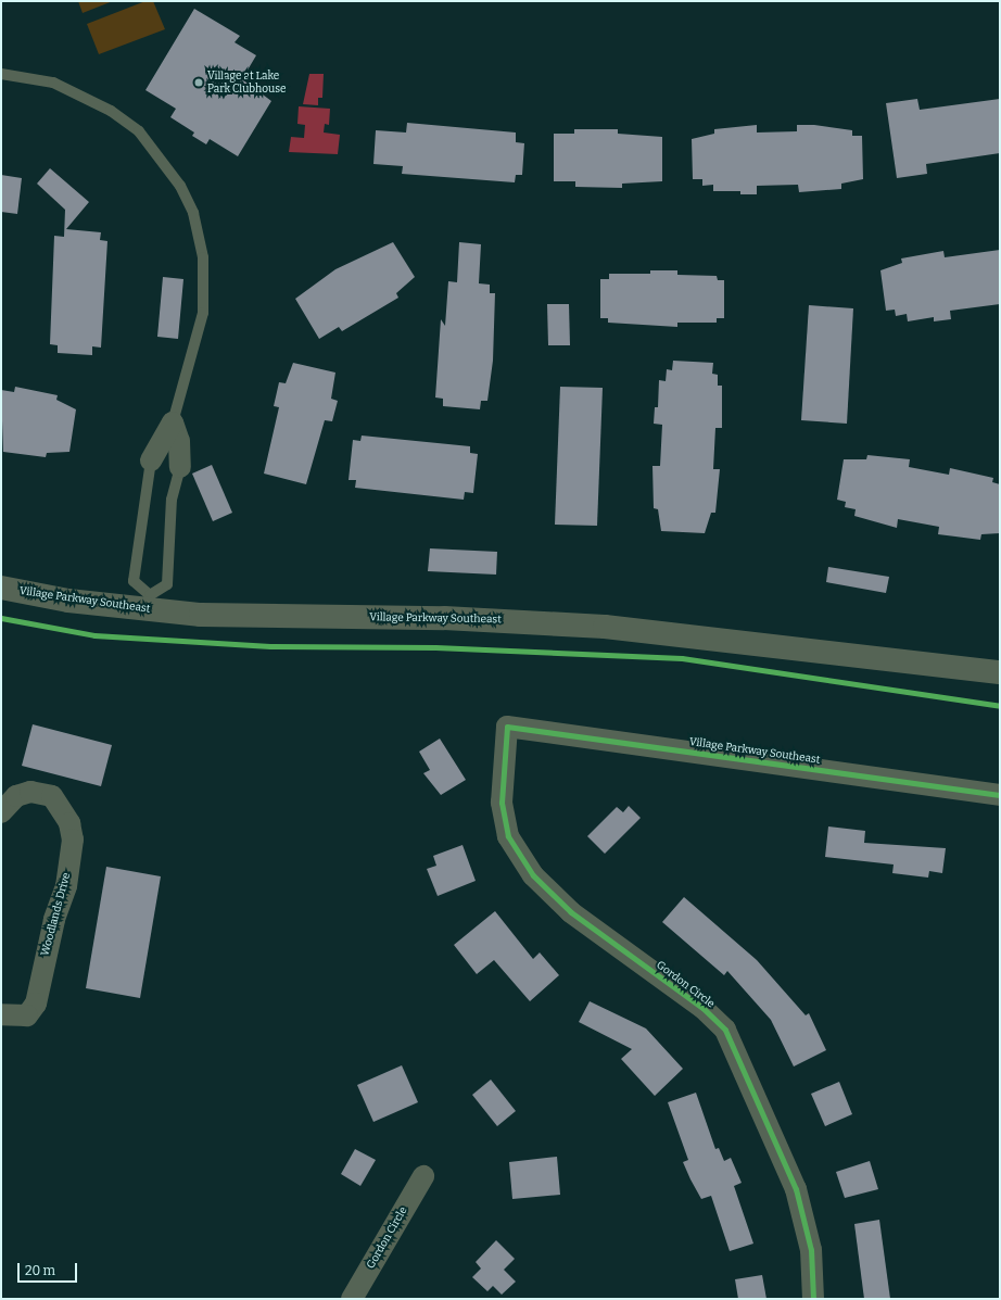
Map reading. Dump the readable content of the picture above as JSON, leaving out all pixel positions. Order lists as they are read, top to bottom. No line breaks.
{"streets":{"street":["Village Parkway Southeast","Woodlands Drive","Gordon Circle"]},"crossings":[["Village Parkway Southeast","Gordon Circle"]],"places":["Village at Lake Park Clubhouse"],"scale_bar":"20 m"}
